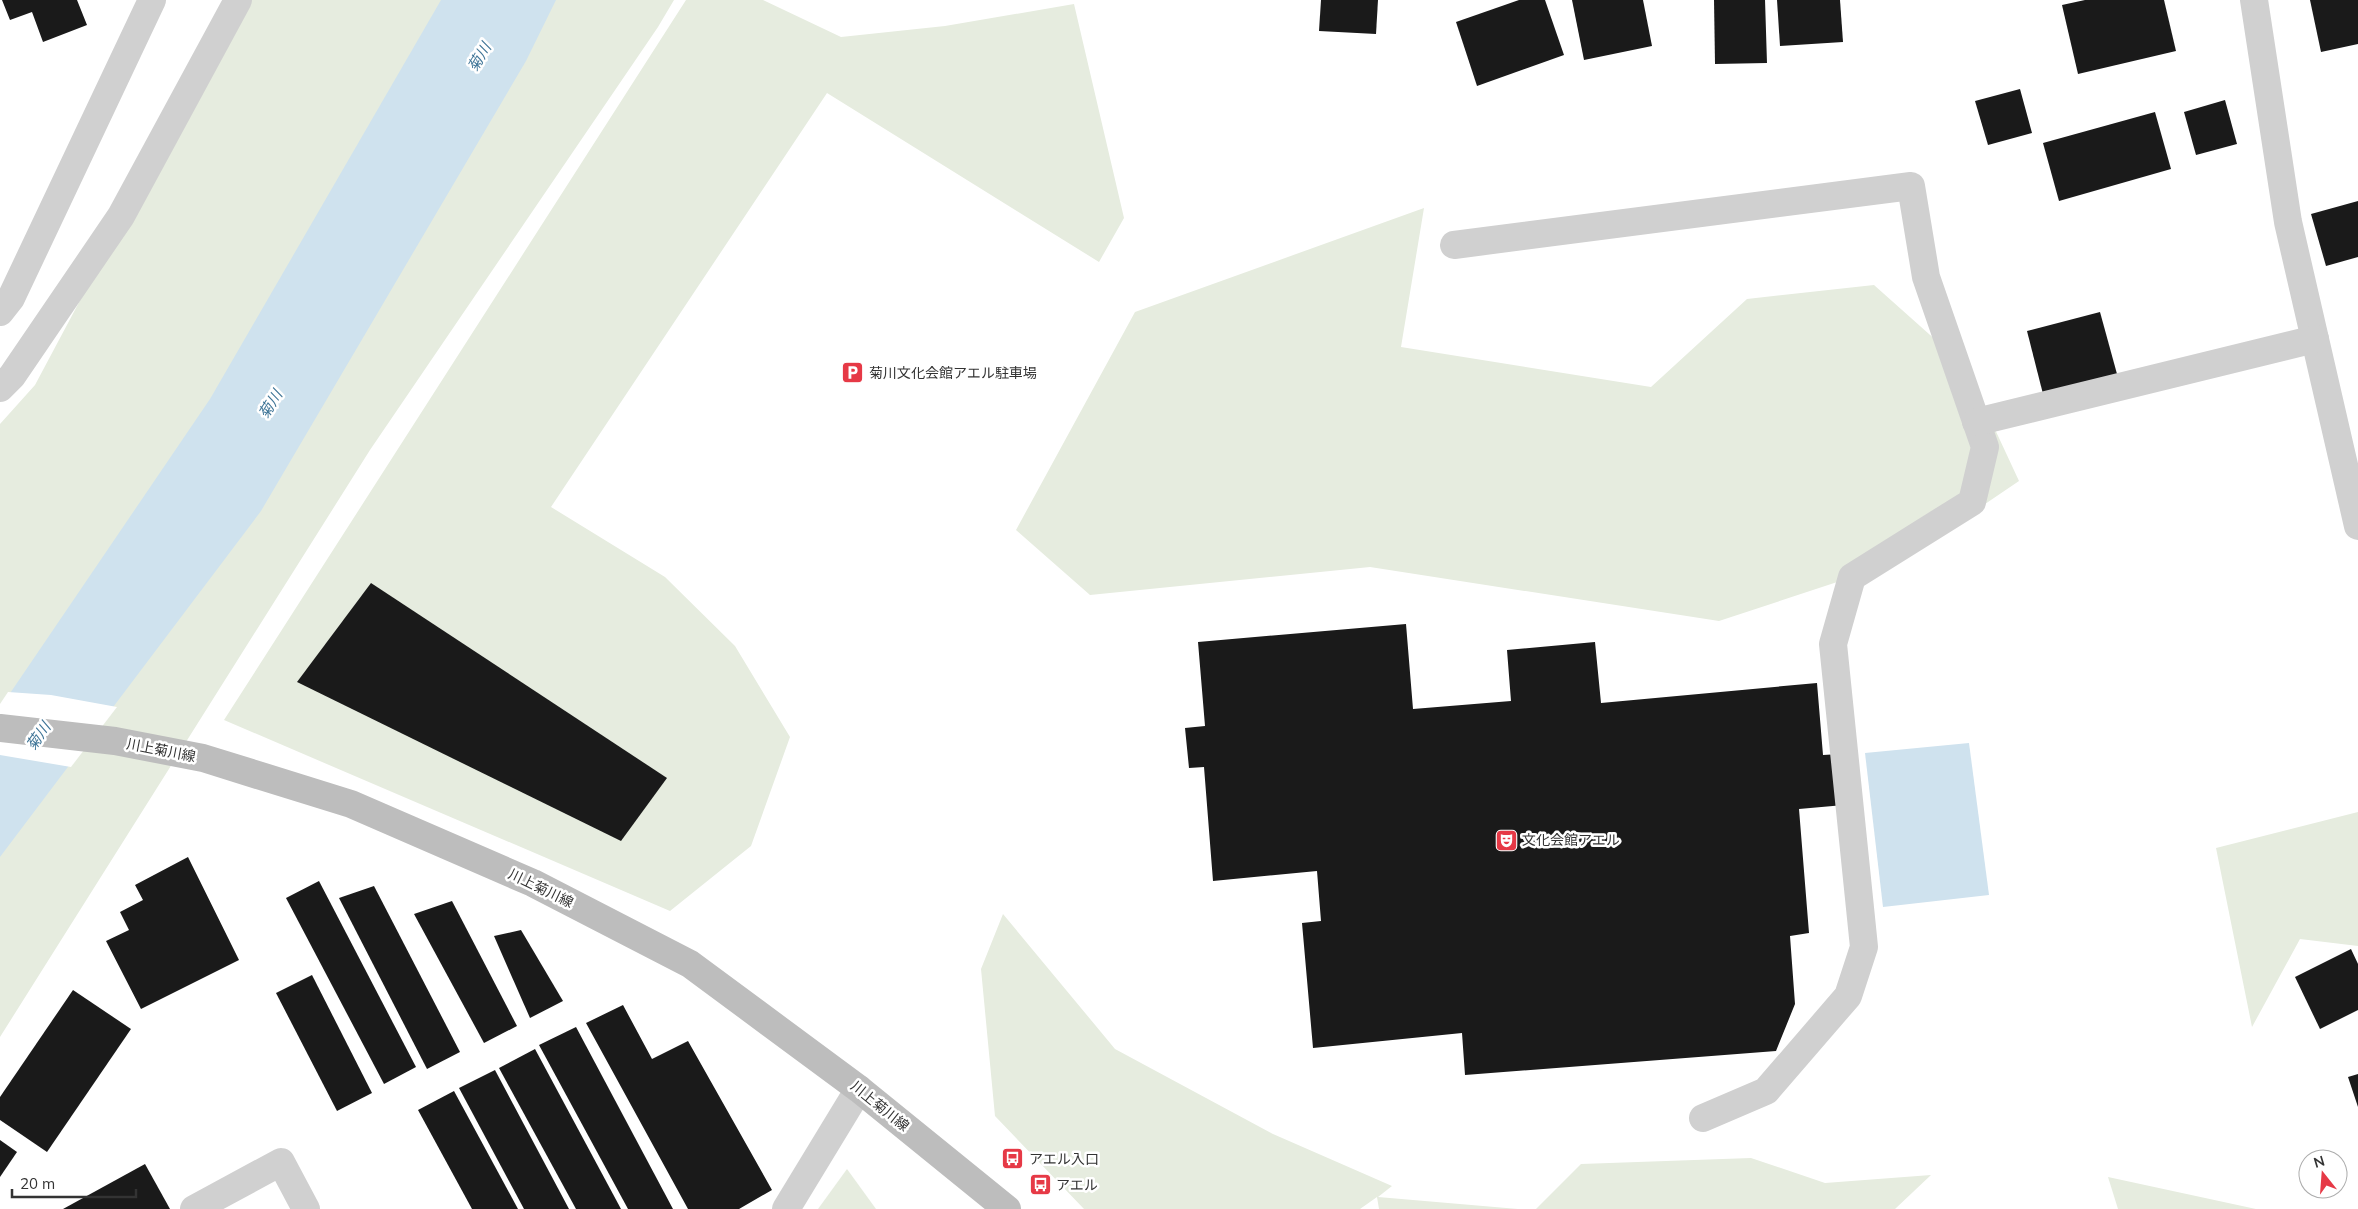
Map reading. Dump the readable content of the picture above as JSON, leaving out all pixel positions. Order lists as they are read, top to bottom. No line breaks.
{"streets":{"main road":["川上菊川線"]},"water":["菊川"],"places":{"parking":["菊川文化会館アエル駐車場"],"theatre":["文化会館アエル"],"bus stop":["アエル入口","アエル"]},"scale_bar":"20 m","north":"top"}
